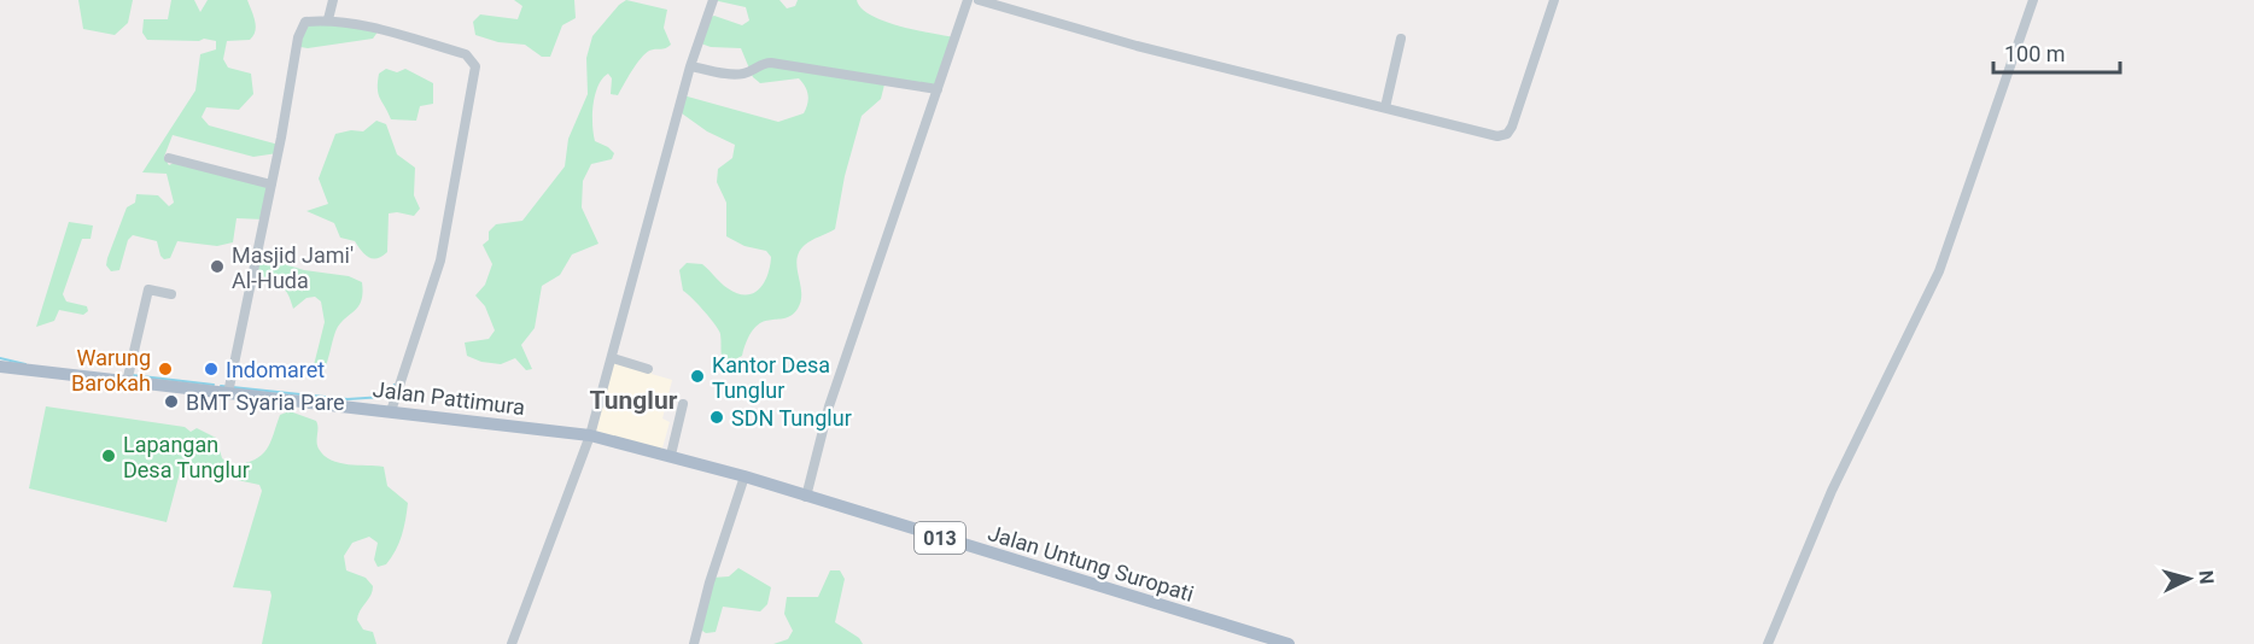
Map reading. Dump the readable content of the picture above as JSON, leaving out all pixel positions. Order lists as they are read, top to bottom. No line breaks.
{"streets":{"main road":["Jalan Pattimura","013","Jalan Untung Suropati"]},"crossings":[["Jalan Pattimura","Jalan Untung Suropati"]],"districts":["Tunglur"],"places":["Masjid Jami' Al-Huda","Warung Barokah","Indomaret","Kantor Desa Tunglur","BMT Syaria Pare","SDN Tunglur","Lapangan Desa Tunglur"],"scale_bar":"100 m","north":"right"}
